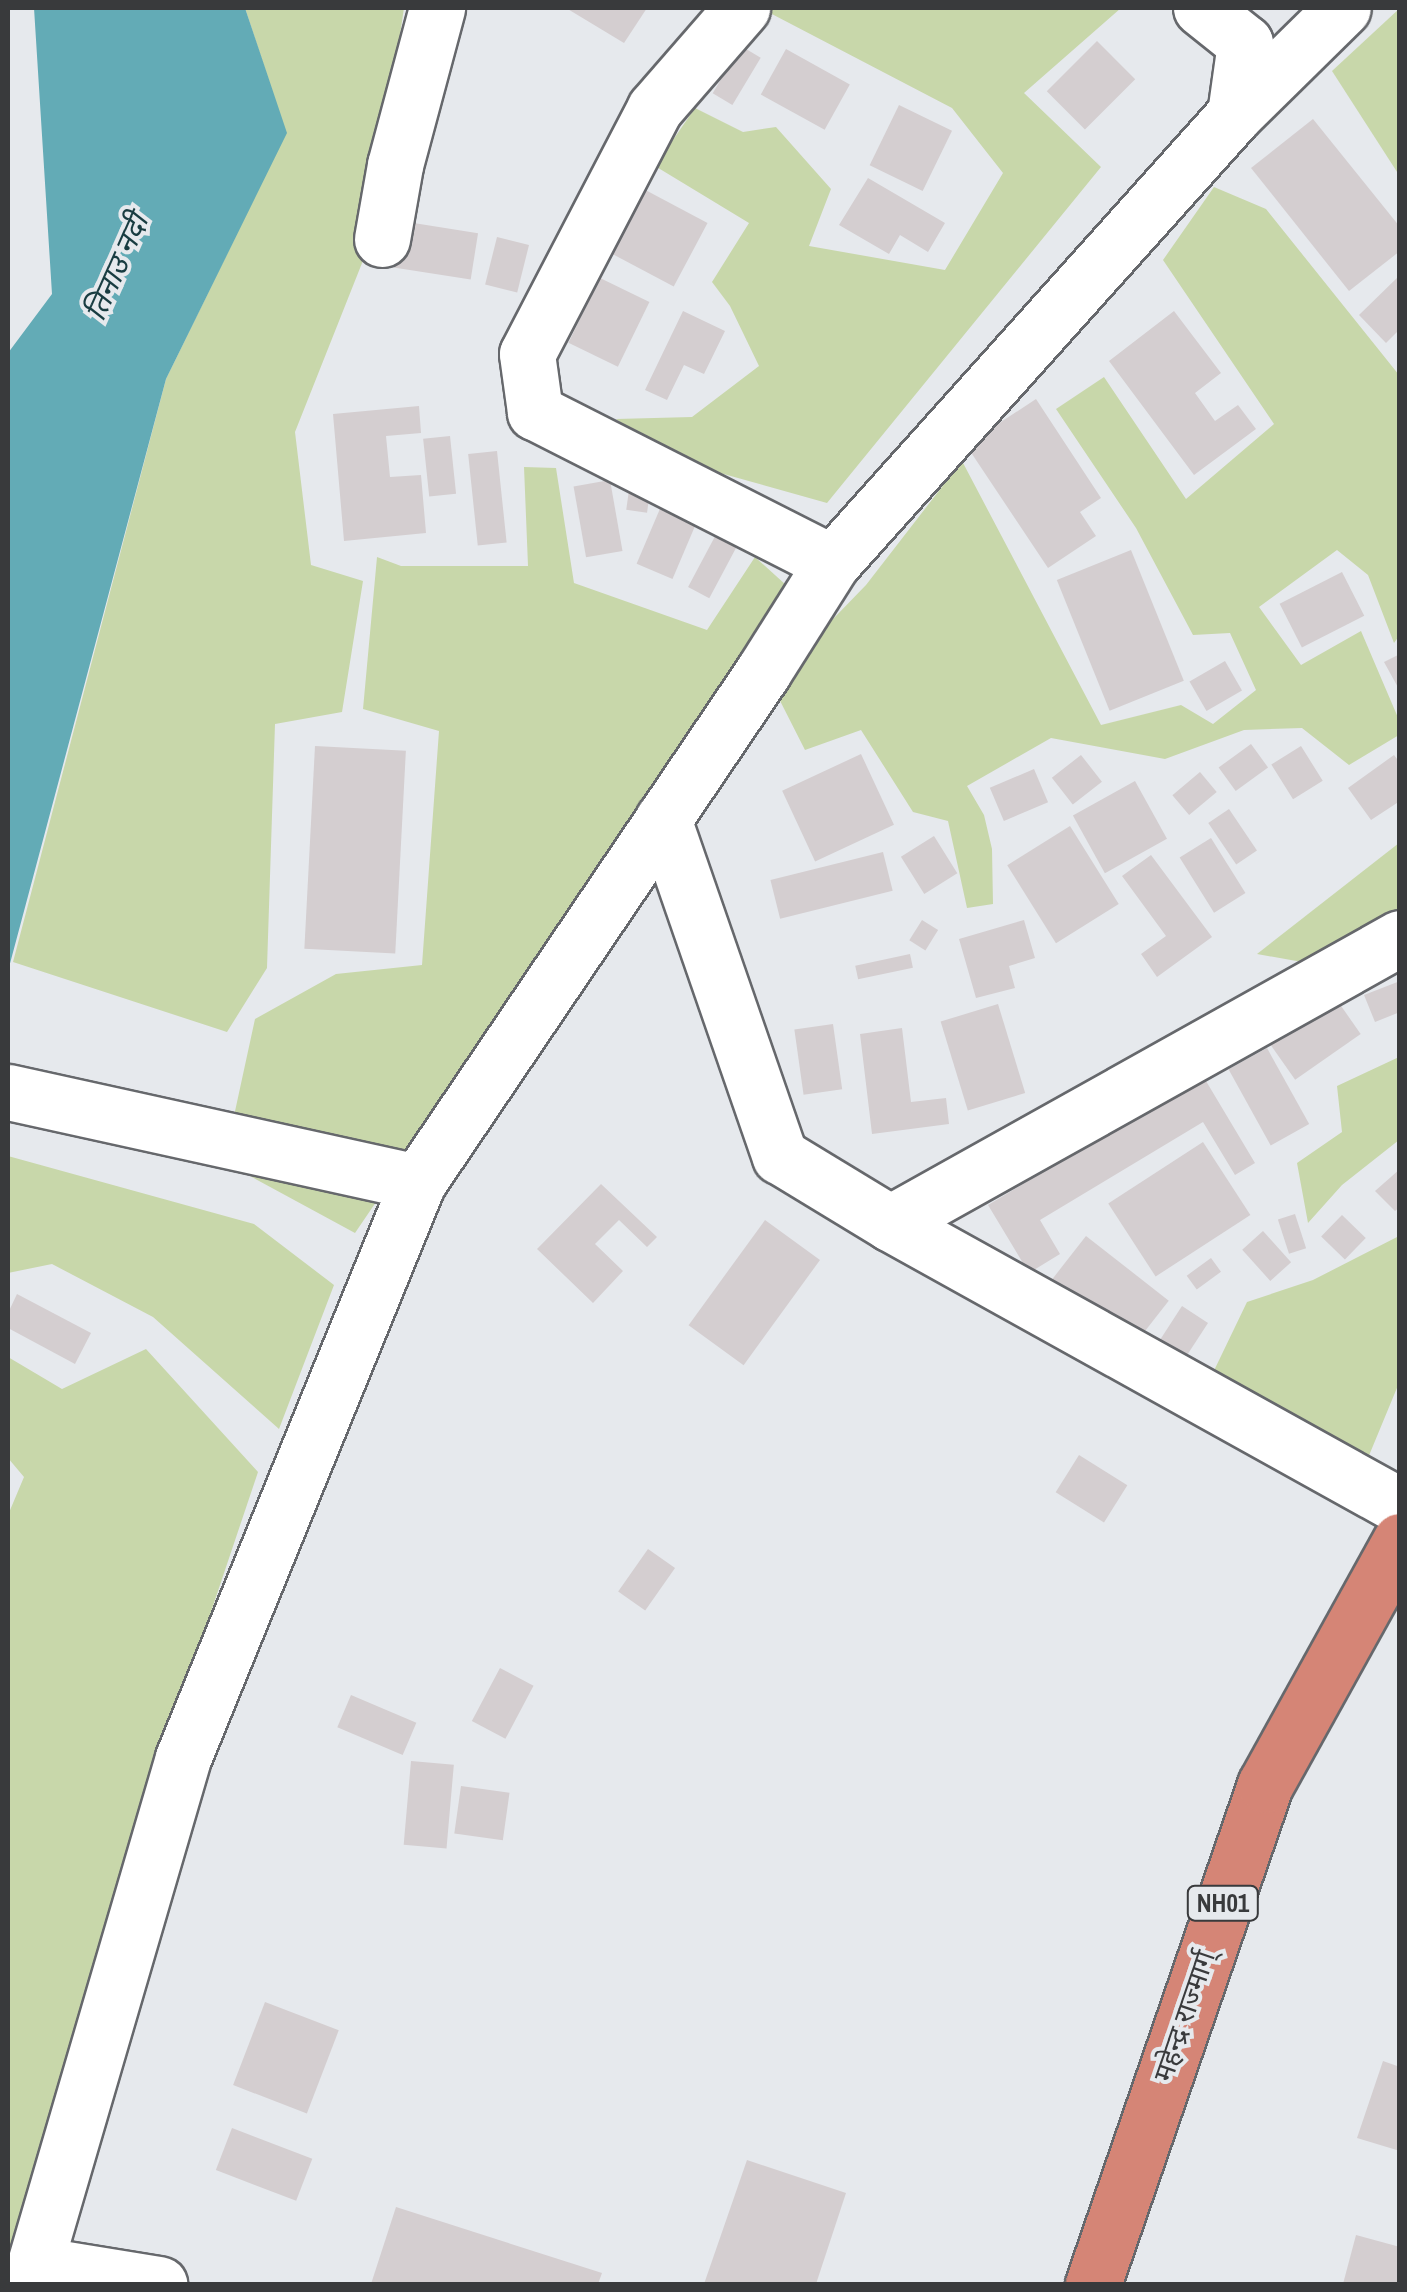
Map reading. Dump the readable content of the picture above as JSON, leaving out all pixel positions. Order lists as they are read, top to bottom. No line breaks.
{"streets":{"highway":["NH01","महेन्द्र राज्मार्ग्"]},"water":["तिनाउ नदी"]}
